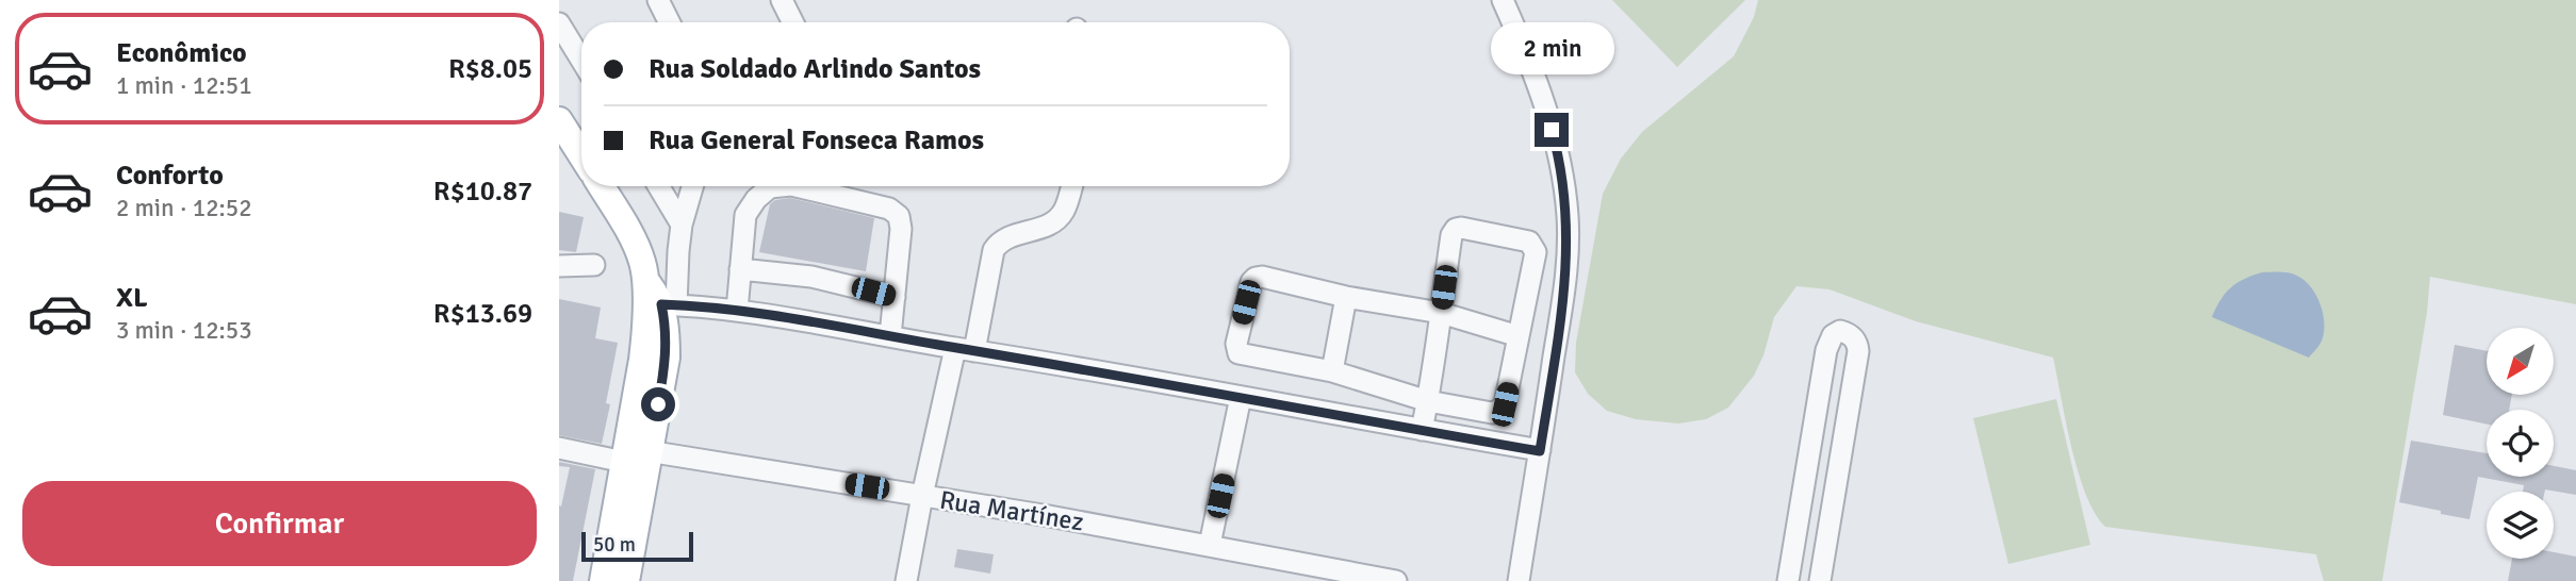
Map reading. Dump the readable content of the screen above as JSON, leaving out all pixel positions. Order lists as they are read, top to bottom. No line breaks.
{"streets":{"street":["Rua Martínez"]},"scale_bar":"50 m","north":"bottom left","page":{"list":[{"name":"Econômico","note":"1 min · 12:51","value":"R$8.05"},{"name":"Conforto","note":"2 min · 12:52","value":"R$10.87"},{"name":"XL","note":"3 min · 12:53","value":"R$13.69"}],"bubble":"2 min","banner":["Rua Soldado Arlindo Santos","Rua General Fonseca Ramos"],"buttons":"Confirmar","scale":"50 m"}}
